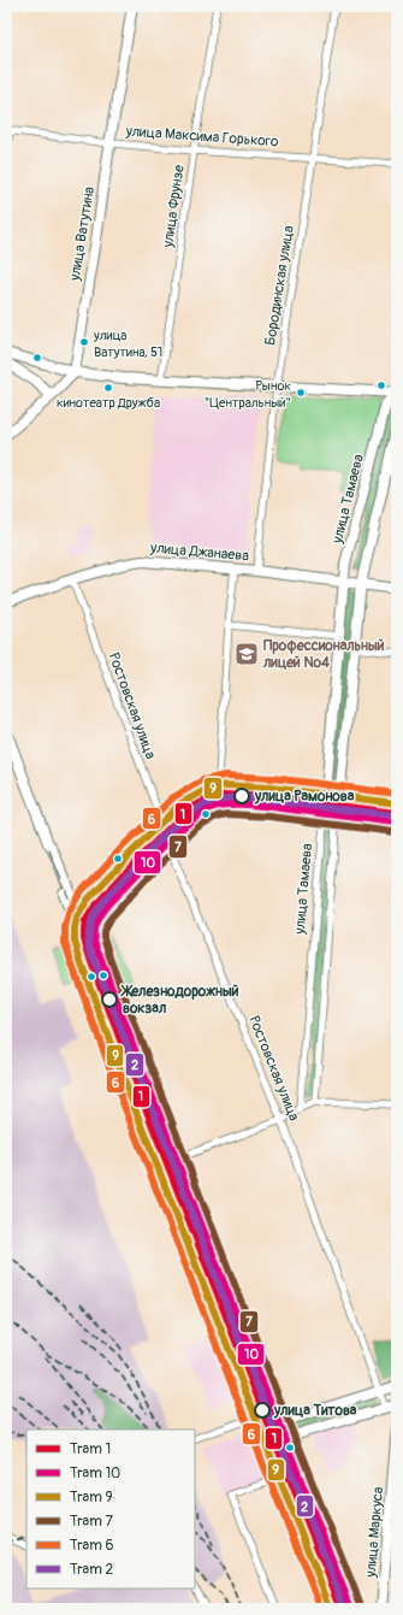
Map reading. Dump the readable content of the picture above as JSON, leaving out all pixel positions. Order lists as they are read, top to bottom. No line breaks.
{"streets":{"main road":["улица Ватутина","улица Тамаева","улица Джанаева","улица Маркуса"],"street":["улица Максима Горького","улица Фрунзе","Бородинская улица","Ростовская улица"]},"crossings":[["улица Максима Горького","улица Фрунзе"],["улица Максима Горького","улица Ватутина"],["улица Максима Горького","Бородинская улица"],["Бородинская улица","улица Джанаева"],["улица Тамаева","улица Джанаева"],["улица Джанаева","Ростовская улица"]],"places":{"other":["улица Ватутина, 51","кинотеатр Дружба","Рынок \"Центральный\"","улица Рамонова","Железнодорожный вокзал","улица Титова"],"school or university":["Профессиональный лицей №4"]},"lines":["tram line 6","tram line 9","tram line 1","tram line 2","tram line 10","tram line 7"],"legend":["Tram 1","Tram 10","Tram 9","Tram 7","Tram 6","Tram 2"]}
